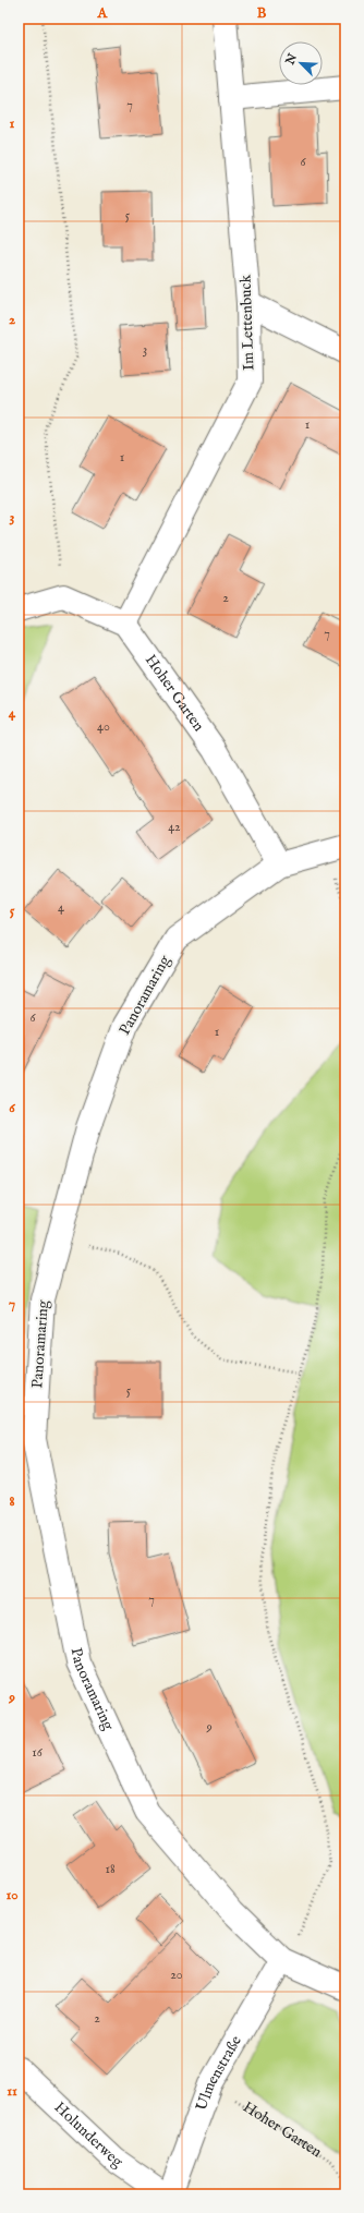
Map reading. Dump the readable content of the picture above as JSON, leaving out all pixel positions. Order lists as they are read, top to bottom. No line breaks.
{"streets":{"street":["Im Lettenbuck","Hoher Garten","Panoramaring","Ulmenstraße","Holunderweg"]},"crossings":[["Im Lettenbuck","Hoher Garten"],["Hoher Garten","Panoramaring"],["Hoher Garten","Ulmenstraße"],["Panoramaring","Ulmenstraße"]],"house_numbers":["7","6","5","3","1","1","2","7","40","42","4","6","1","5","7","9","16","18","20","2"],"north":"top left","grid":{"columns":["A","B"],"rows":["1","2","3","4","5","6","7","8","9","10","11"]}}
